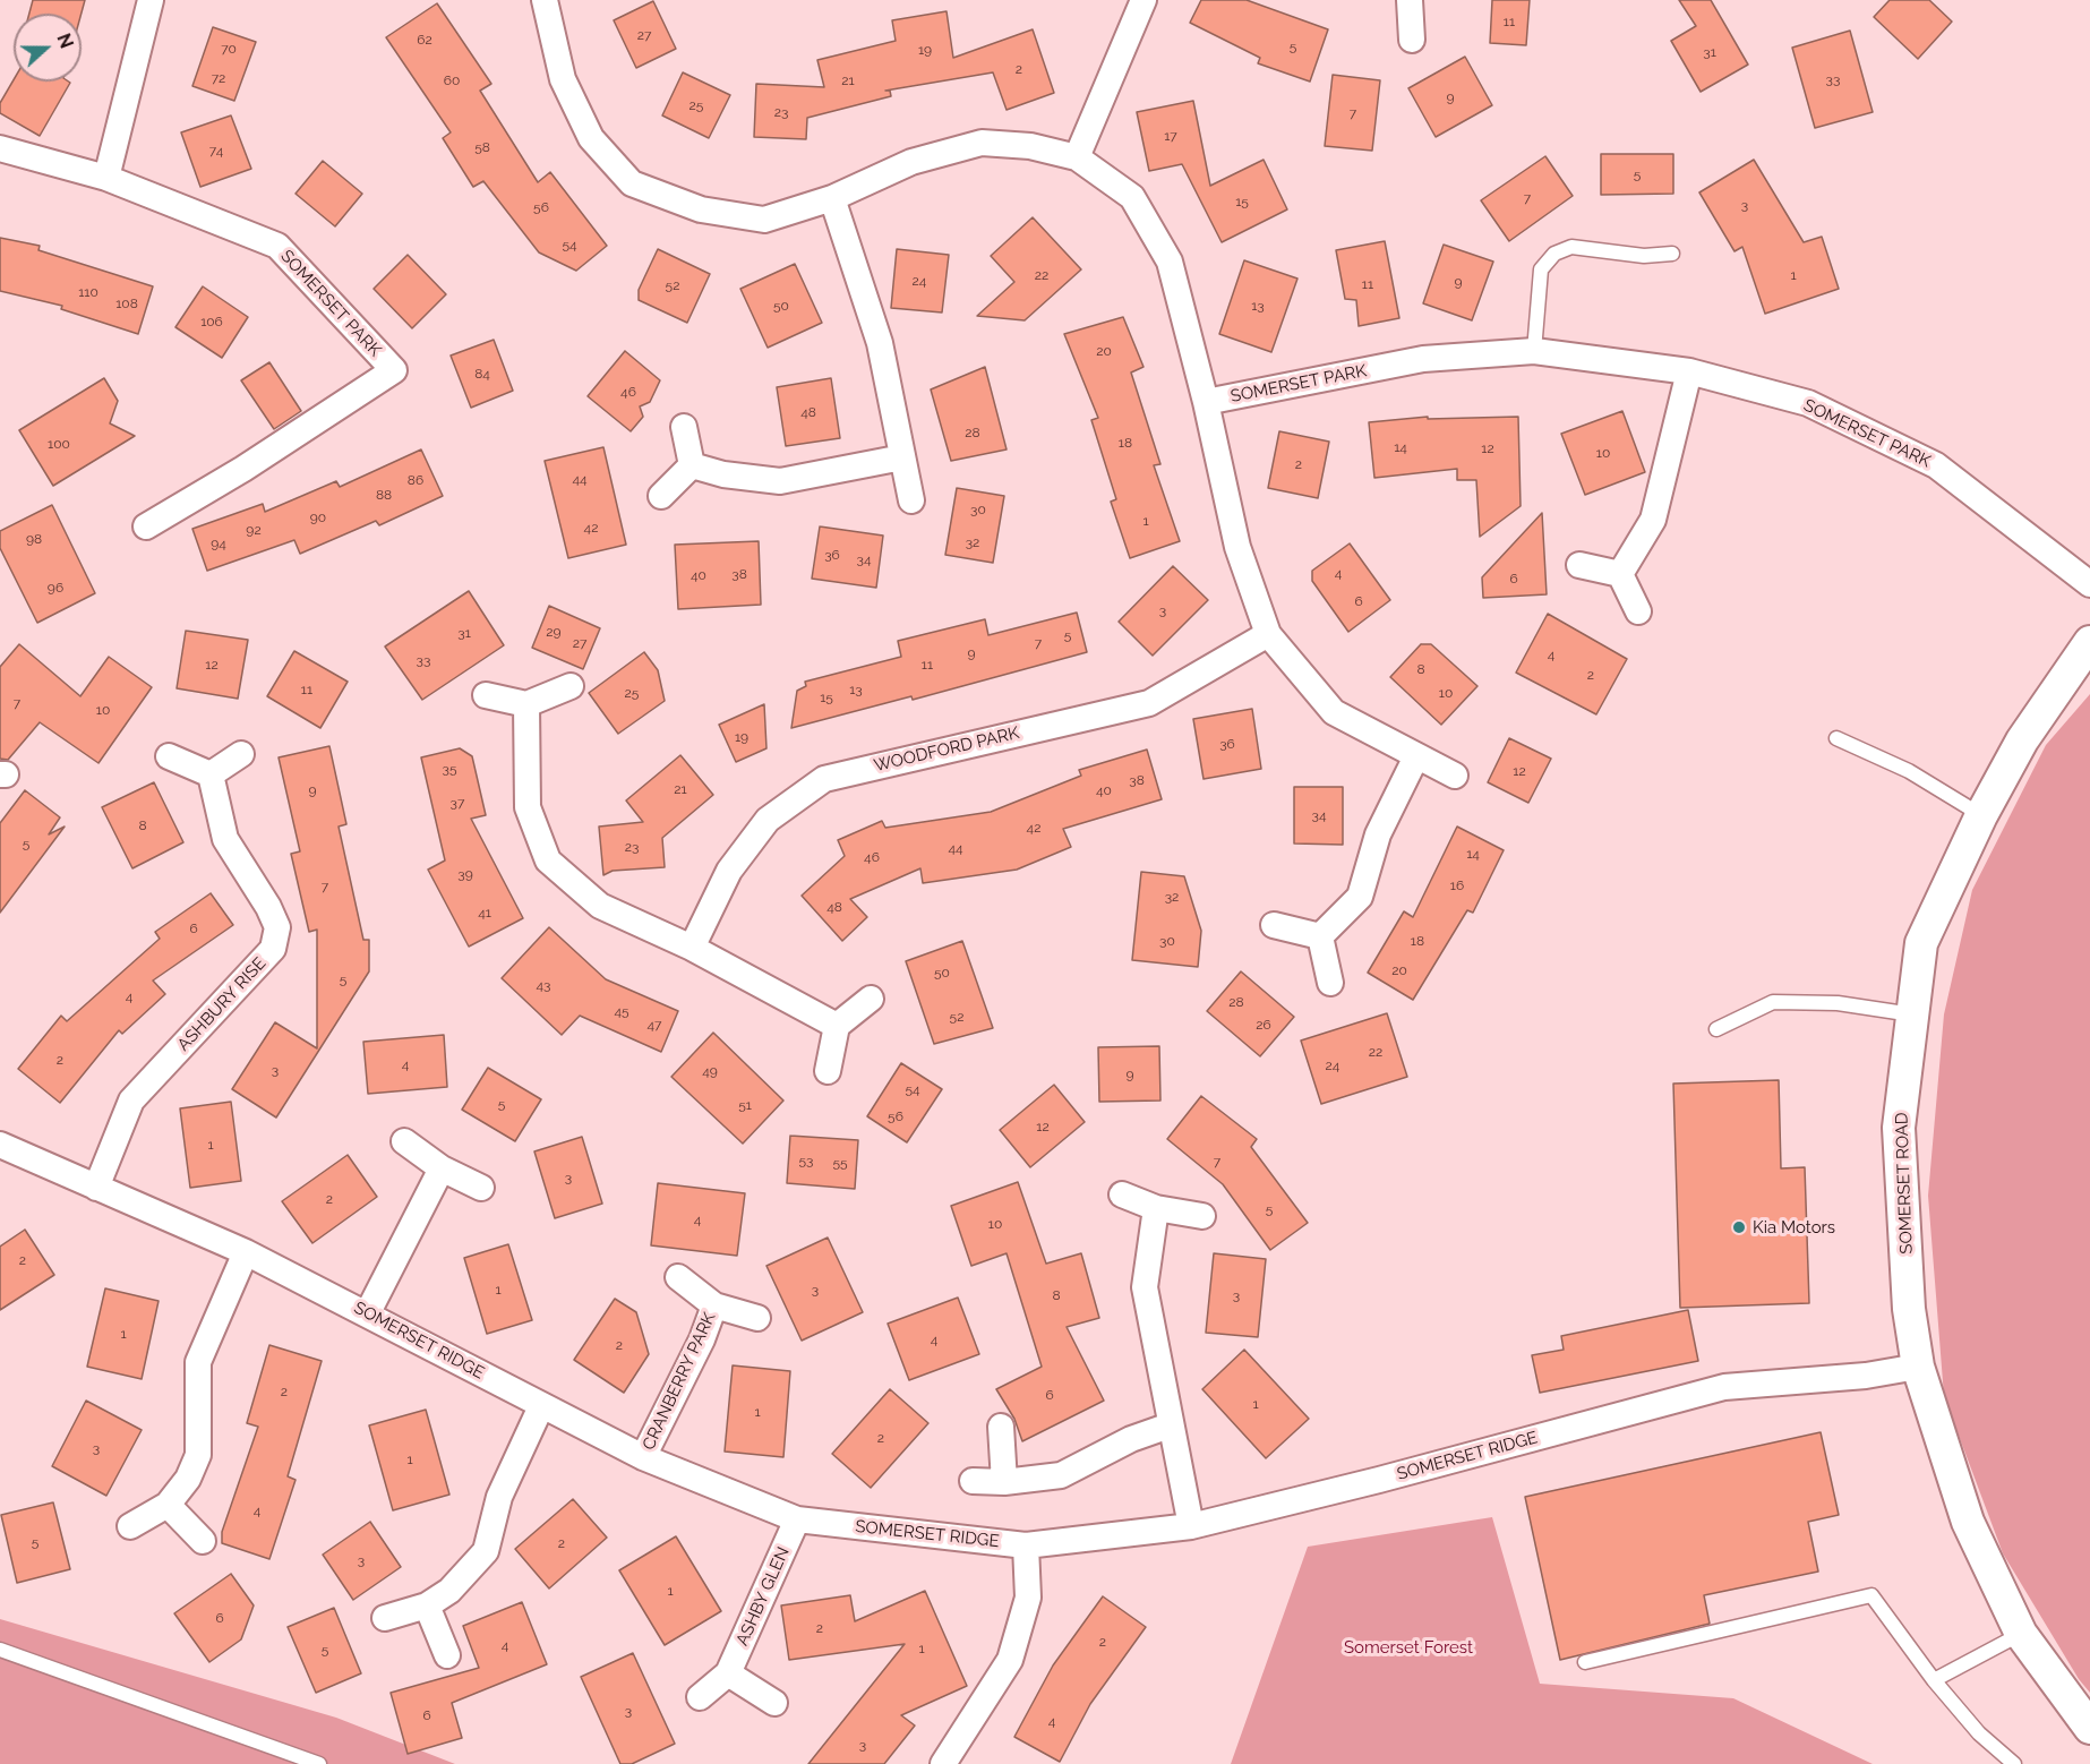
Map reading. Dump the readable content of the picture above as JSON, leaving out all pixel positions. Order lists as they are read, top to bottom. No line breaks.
{"streets":{"street":["SOMERSET PARK","WOODFORD PARK","ASHBURY RISE","SOMERSET ROAD","SOMERSET RIDGE","CRANBERRY PARK","ASHBY GLEN"]},"crossings":[["ASHBURY RISE","SOMERSET RIDGE"],["SOMERSET ROAD","SOMERSET RIDGE"],["SOMERSET RIDGE","CRANBERRY PARK"],["SOMERSET RIDGE","ASHBY GLEN"]],"parks":["Somerset Forest"],"places":["Kia Motors"],"house_numbers":["11","27","62","5","70","19","31","2","72","33","60","21","9","25","23","7","17","58","74","5","7","15","3","56","54","22","1","24","9","11","52","110","108","50","13","106","20","84","46","48","28","18","100","14","12","10","2","44","86","88","30","90","1","42","92","98","32","94","36","34","4","38","40","6","96","6","3","29","31","5","27","7","9","4","33","12","11","8","2","11","13","25","10","15","7","10","19","36","35","12","38","21","9","40","37","34","8","42","5","23","44","14","46","39","16","7","32","48","41","6","30","18","20","50","5","43","4","28","45","52","47","26","22","2","4","24","3","49","9","54","5","51","56","12","1","53","7","55","3","2","5","4","10","2","1","3","8","3","1","4","2","2","6","1","1","2","3","1","4","5","2","3","1","6","2","2","4","1","5","3","6","4","3"],"north":"right"}
